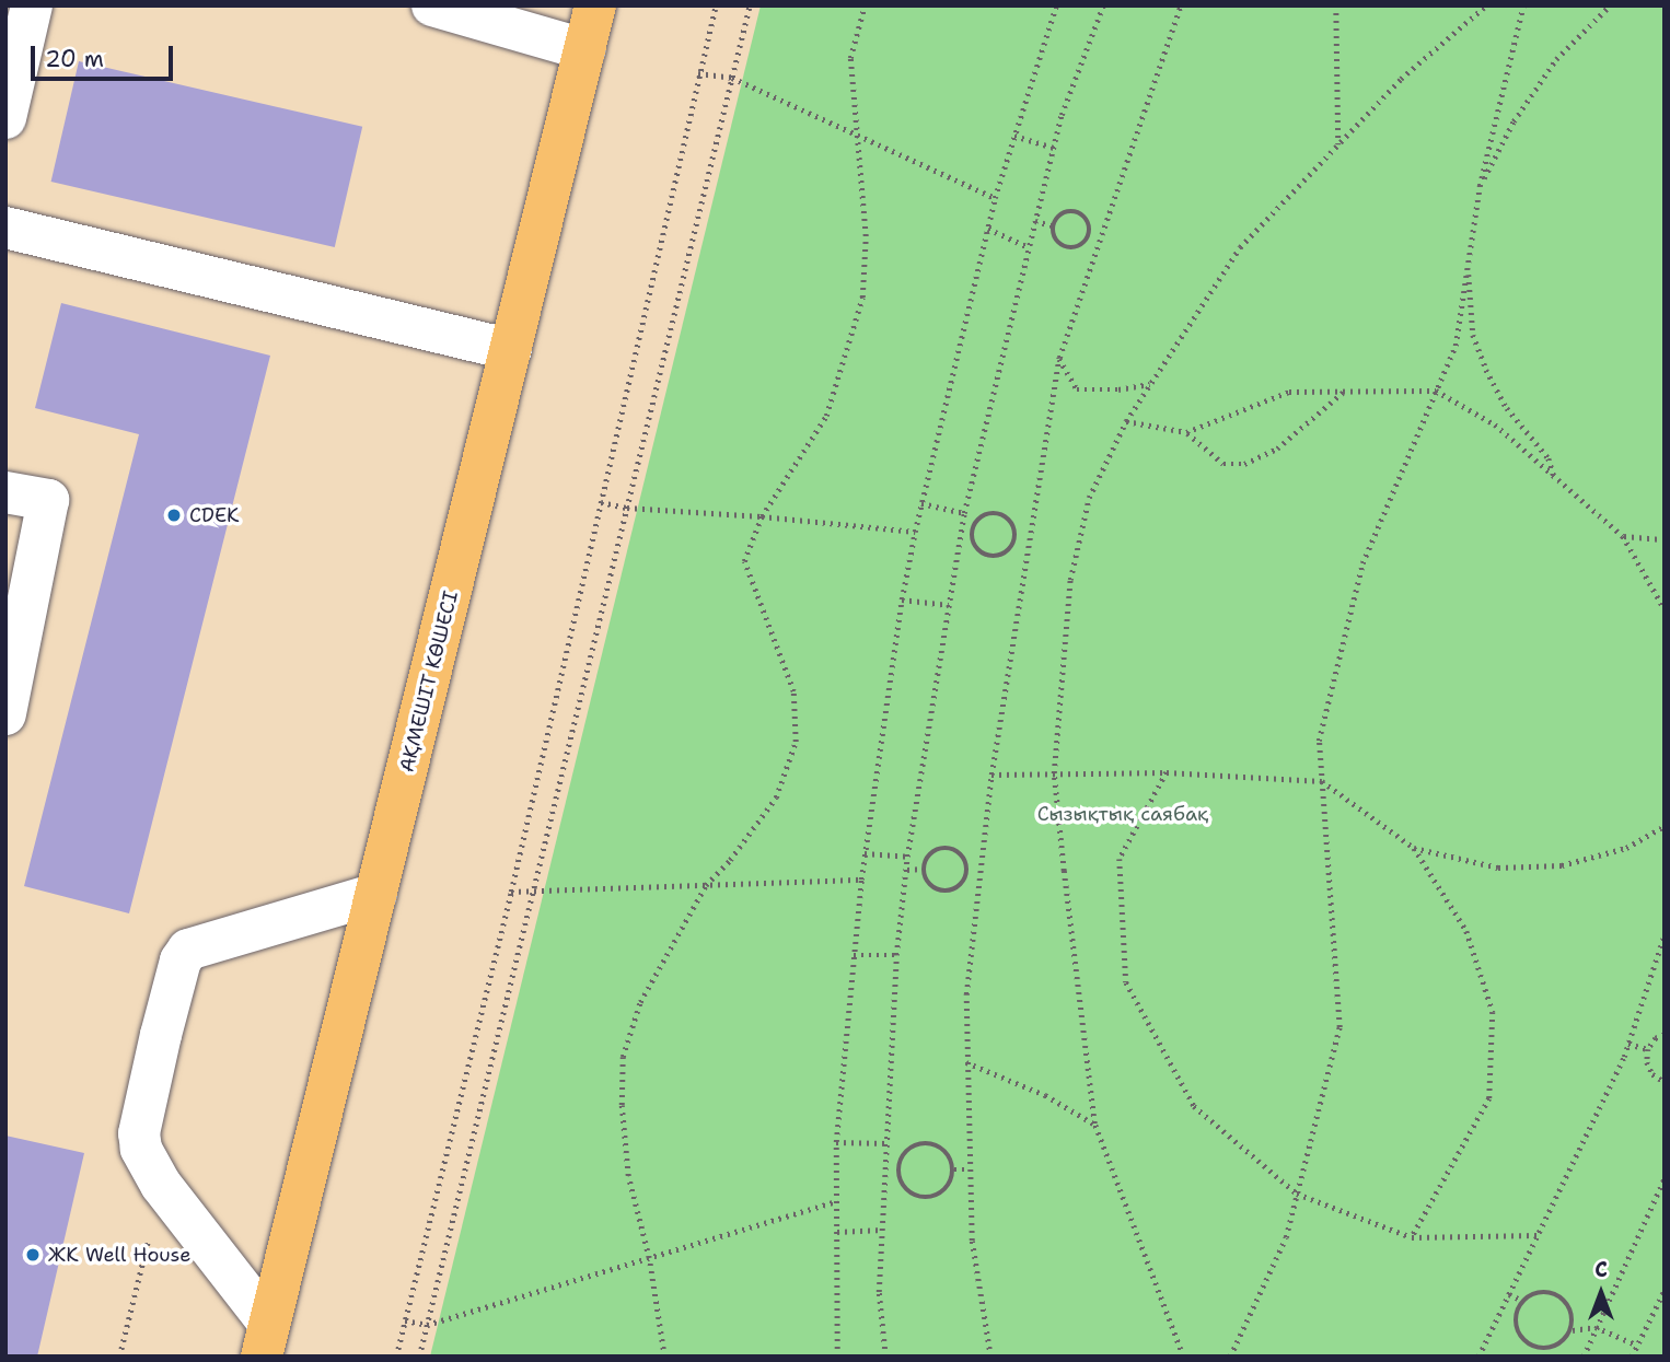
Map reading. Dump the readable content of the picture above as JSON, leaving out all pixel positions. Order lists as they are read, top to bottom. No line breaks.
{"streets":{"main road":["АҚМЕШІТ КӨШЕСІ"]},"parks":["Сызықтық саябақ"],"places":["CDEK","ЖК Well House"],"scale_bar":"20 m","north":"top"}
